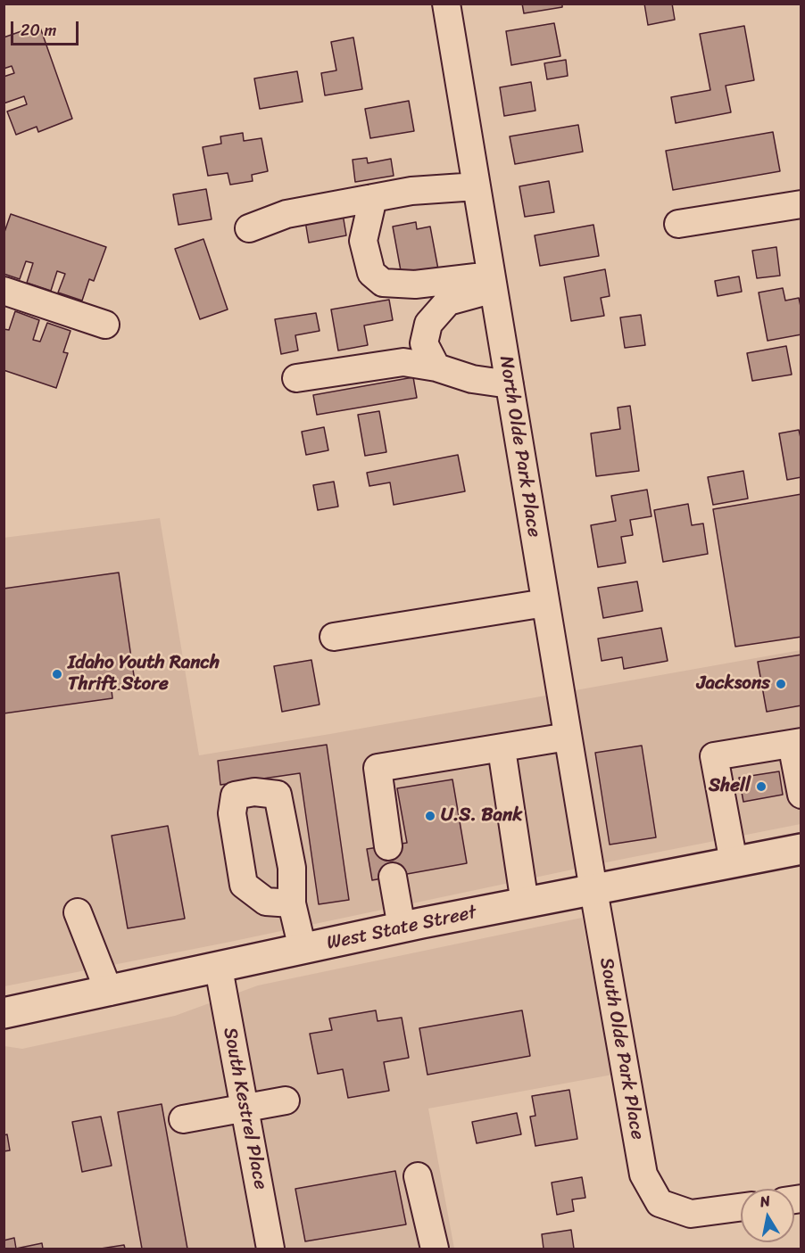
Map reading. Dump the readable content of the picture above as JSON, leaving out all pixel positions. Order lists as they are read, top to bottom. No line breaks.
{"streets":{"main road":["West State Street"],"street":["North Olde Park Place","South Olde Park Place","South Kestrel Place"]},"crossings":[["North Olde Park Place","West State Street"],["North Olde Park Place","South Olde Park Place"],["West State Street","South Olde Park Place"],["West State Street","South Kestrel Place"]],"places":["Idaho Youth Ranch Thrift Store","Jacksons","Shell","U.S. Bank"],"scale_bar":"20 m","north":"top"}
